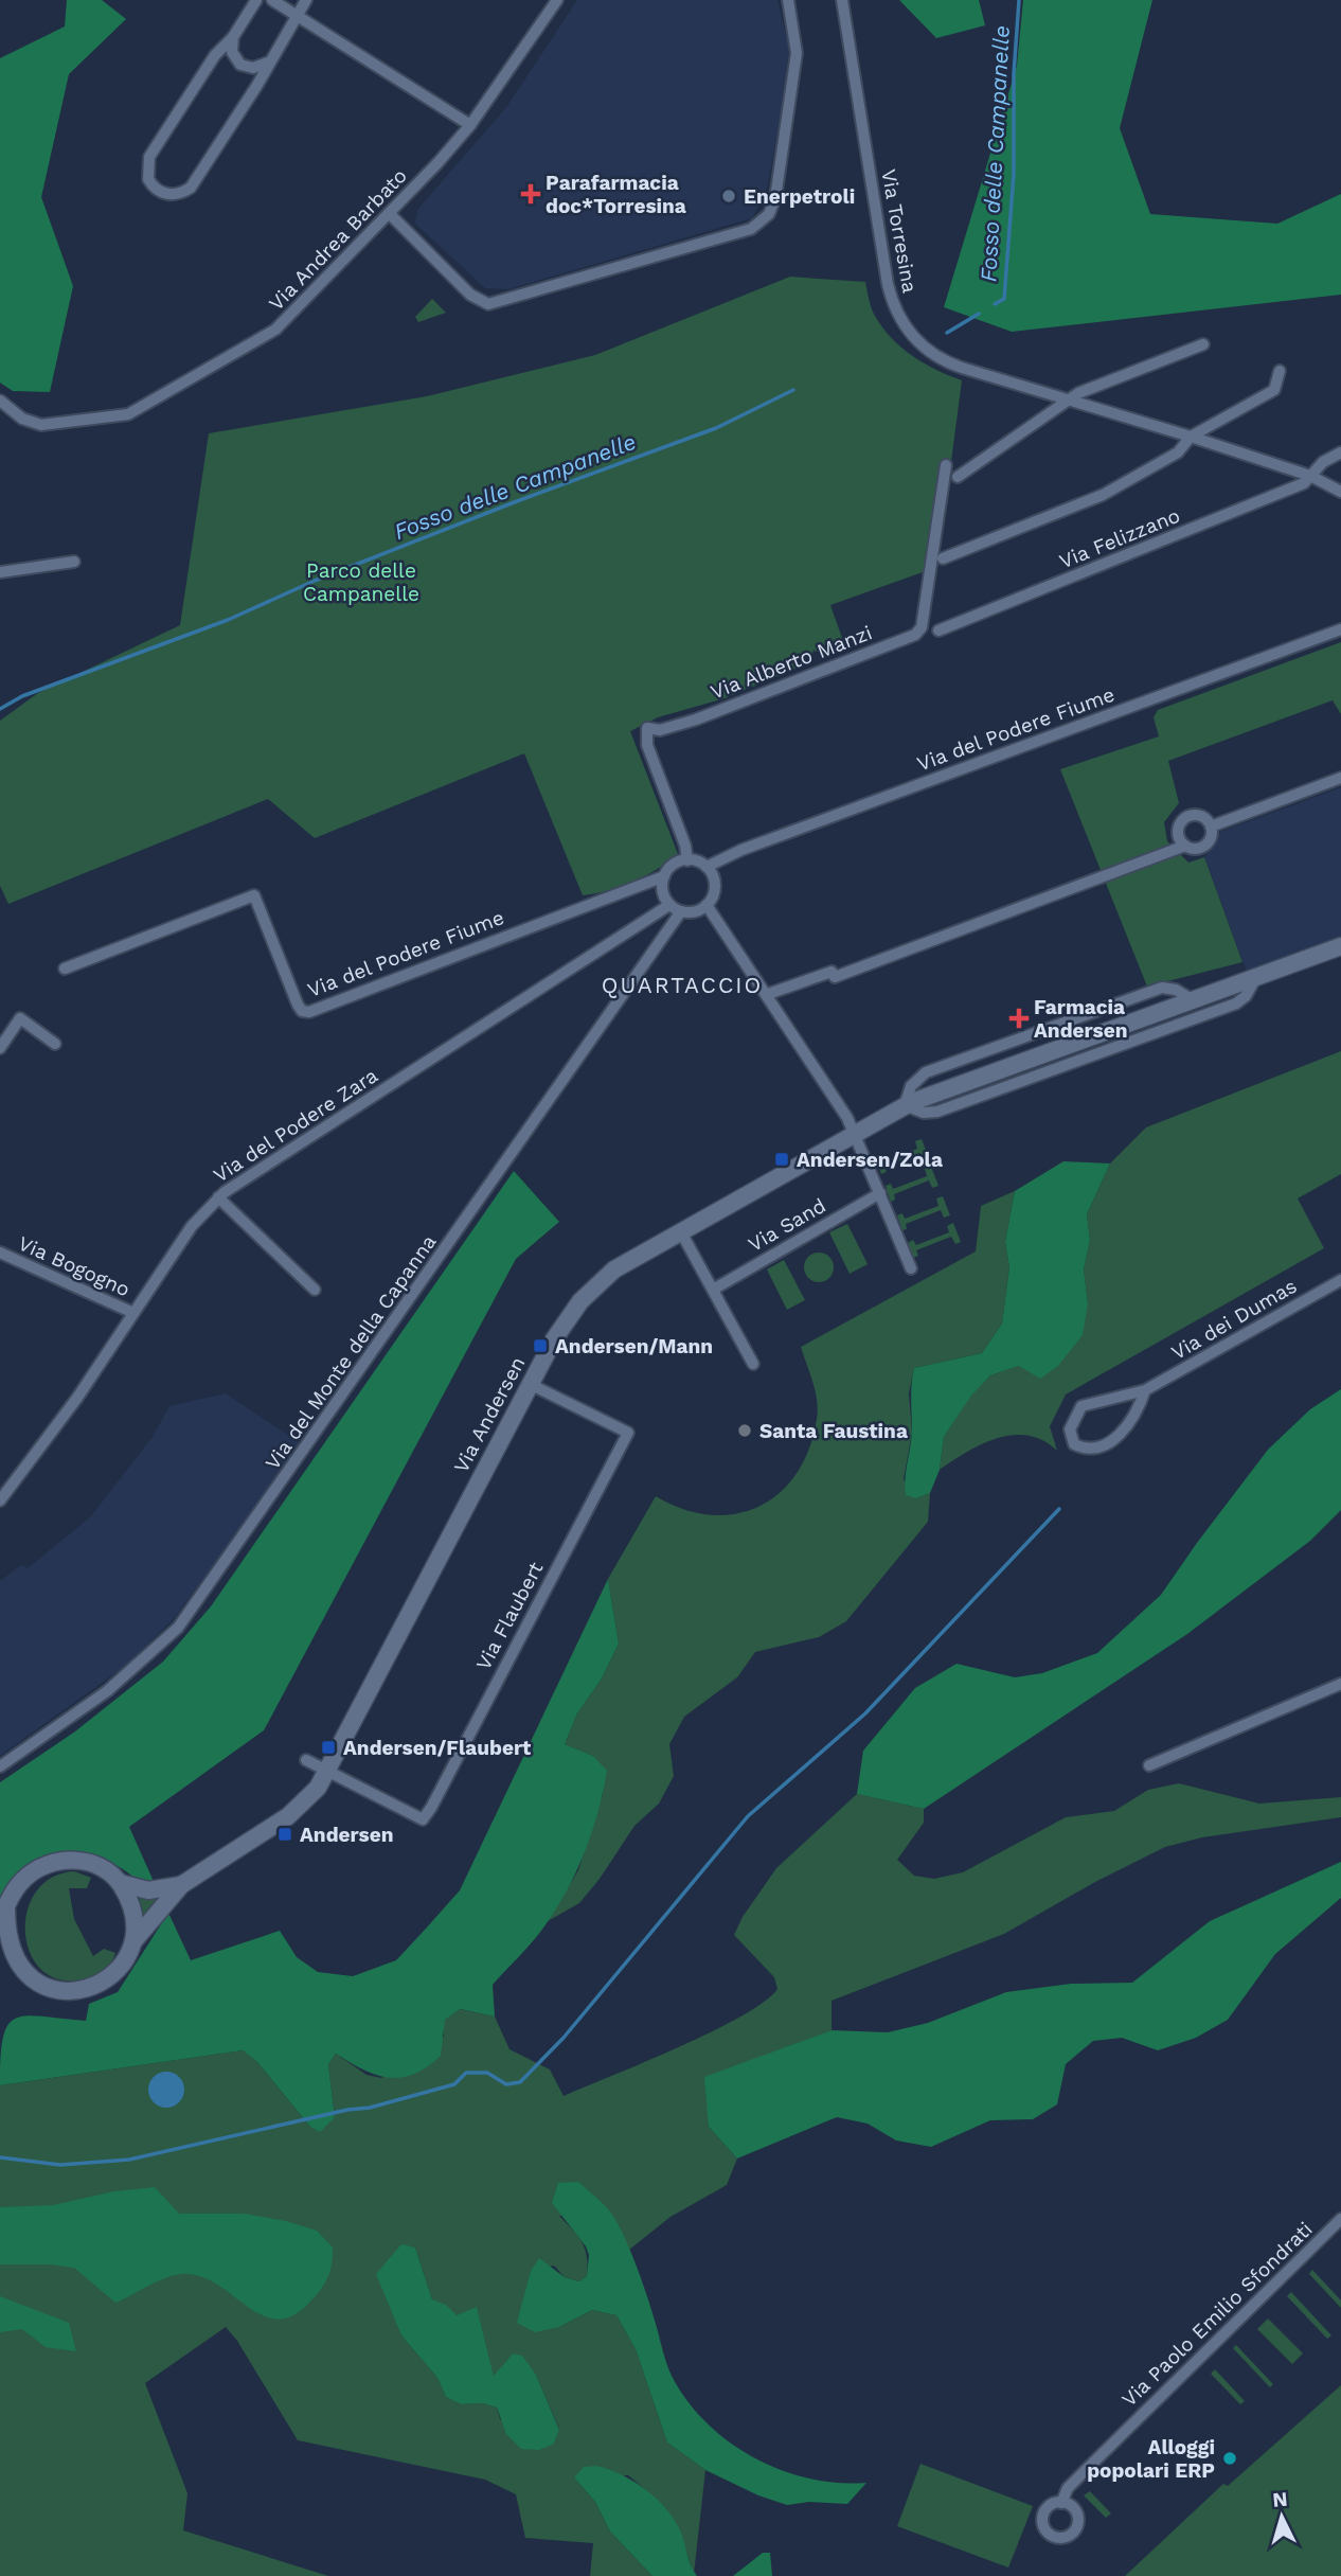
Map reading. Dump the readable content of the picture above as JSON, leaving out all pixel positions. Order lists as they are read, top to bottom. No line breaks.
{"streets":{"street":["Via Torresina","Via Andrea Barbato","Via Felizzano","Via Alberto Manzi","Via del Podere Fiume","Via del Podere Zara","Via Sand","Via Bogogno","Via dei Dumas","Via del Monte della Capanna","Via Andersen","Via Flaubert","Via Paolo Emilio Sfondrati"]},"crossings":[["Via Torresina","Via Felizzano"],["Via Alberto Manzi","Via del Podere Fiume"],["Via Alberto Manzi","Via del Podere Zara"],["Via Alberto Manzi","Via del Monte della Capanna"],["Via del Podere Fiume","Via del Podere Zara"],["Via del Podere Fiume","Via del Monte della Capanna"],["Via del Podere Zara","Via Bogogno"],["Via del Podere Zara","Via del Monte della Capanna"],["Via Andersen","Via Flaubert"]],"districts":["QUARTACCIO"],"water":["Fosso delle Campanelle"],"parks":["Parco delle Campanelle"],"places":{"health":["Parafarmacia doc*Torresina","Farmacia Andersen"],"other":["Enerpetroli","Santa Faustina","Alloggi popolari ERP"],"transit":["Andersen/Zola","Andersen/Mann","Andersen/Flaubert","Andersen"]},"north":"top"}
